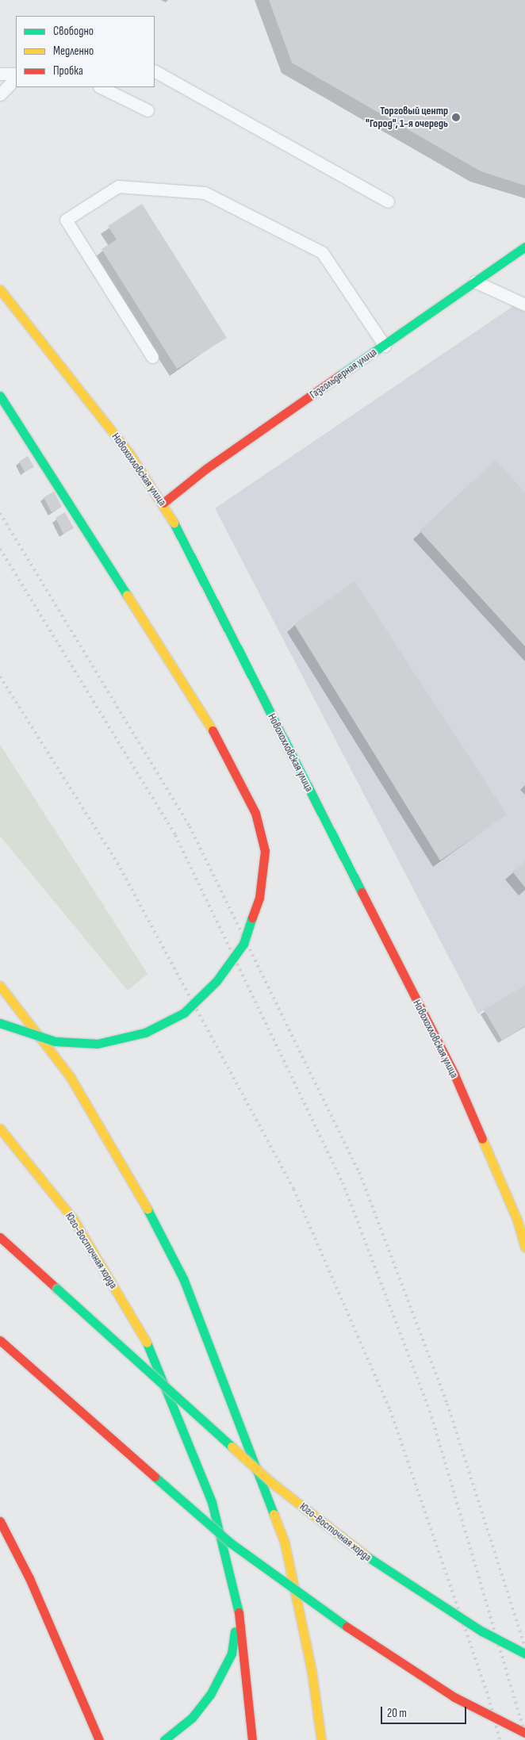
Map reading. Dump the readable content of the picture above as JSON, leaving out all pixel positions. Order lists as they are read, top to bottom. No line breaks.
{"streets":{"main road":["Газгольдерная улица","Новохохловская улица","Юго-Восточная хорда"]},"crossings":[["Газгольдерная улица","Новохохловская улица"]],"places":["Торговый центр \"Город\", 1-я очередь"],"legend":["Свободно","Медленно","Пробка"],"scale_bar":"20 m"}
